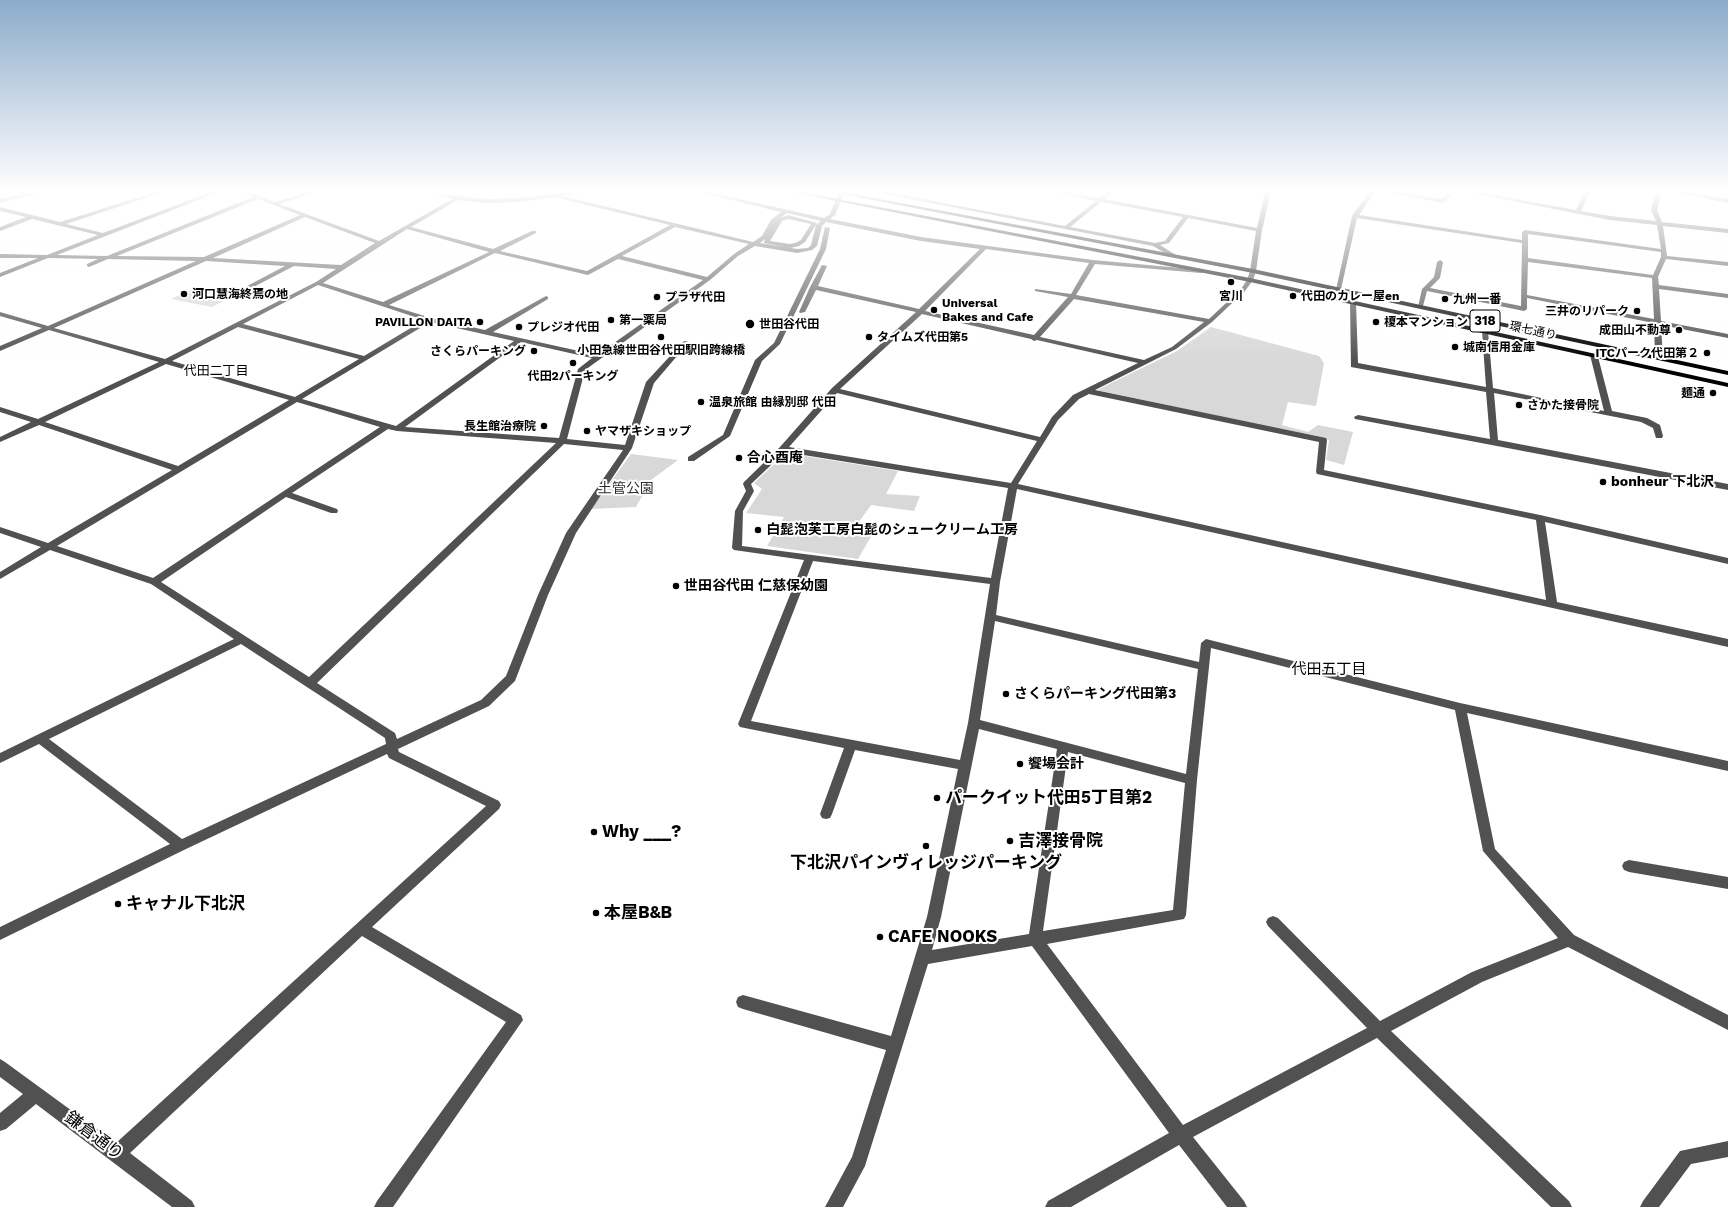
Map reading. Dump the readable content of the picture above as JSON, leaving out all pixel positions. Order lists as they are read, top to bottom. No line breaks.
{"streets":{"main road":["318","環七通り"],"street":["鎌倉通り"]},"districts":["代田二丁目","代田五丁目"],"parks":["土管公園"],"places":["宮川","河口慧海終焉の地","代田のカレー屋en","プラザ代田","九州一番","Universal Bakes and Cafe","三井のリパーク","第一薬局","PAVILLON DAITA","榎本マンション","世田谷代田","プレジオ代田","成田山不動尊","小田急線世田谷代田駅旧跨線橋","タイムズ代田第5","城南信用金庫","さくらパーキング","ITCパーク代田第２","代田2パーキング","麺通","温泉旅館 由縁別邸 代田","さかた接骨院","長生館治療院","ヤマザキショップ","合心酉庵","bonheur 下北沢","白髭泡芙工房白髭のシュークリーム工房","世田谷代田 仁慈保幼園","さくらパーキング代田第3","饗場会計","パークイット代田5丁目第2","Why ___?","吉澤接骨院","下北沢パインヴィレッジパーキング","キャナル下北沢","本屋B&B","CAFE NOOKS"]}
